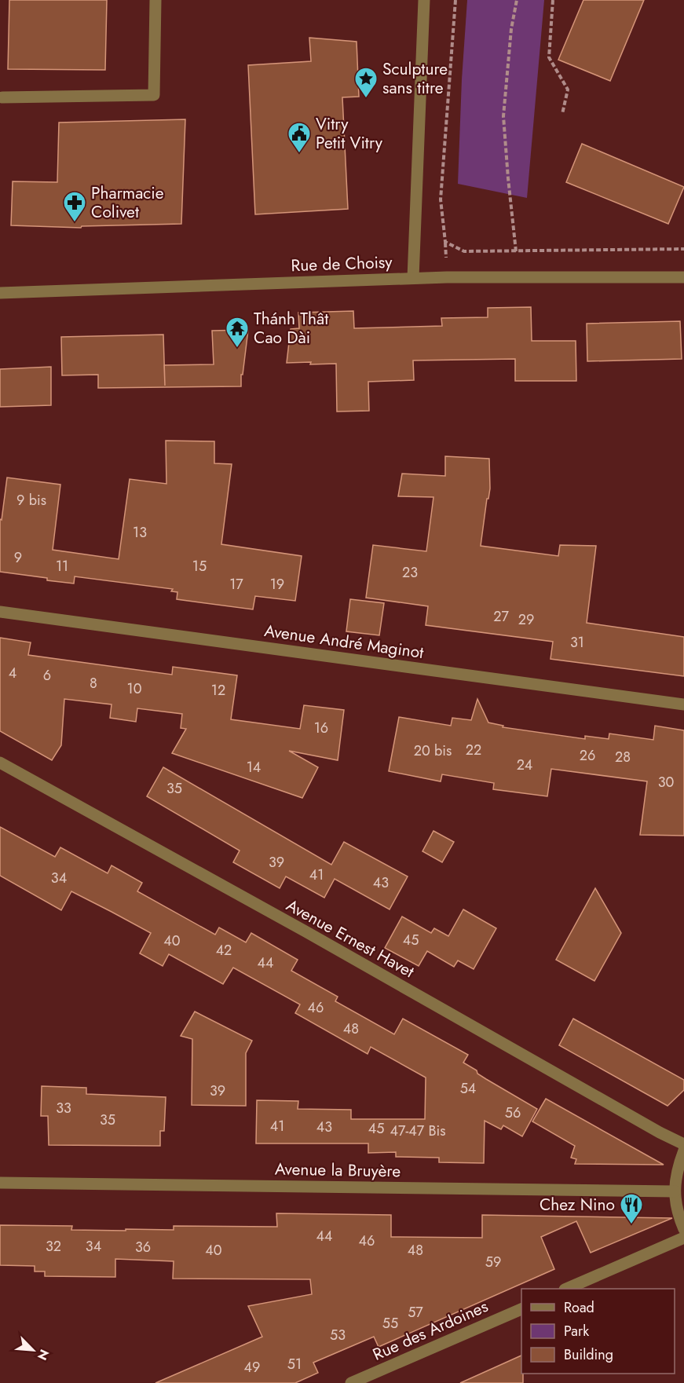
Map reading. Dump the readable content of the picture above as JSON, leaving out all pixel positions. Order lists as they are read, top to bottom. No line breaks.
{"streets":{"street":["Rue de Choisy","Avenue André Maginot","Avenue Ernest Havet","Avenue la Bruyère","Rue des Ardoines"]},"places":{"place":["Sculpture sans titre"],"public building":["Vitry Petit Vitry"],"pharmacy":["Pharmacie Colivet"],"temple":["Thánh Thât Cao Dài"],"restaurant":["Chez Nino"]},"house_numbers":["9 bis","13","9","11","15","23","17","19","27","29","31","4","6","8","10","12","16","22","20 bis","26","28","24","14","30","35","39","41","34","43","45","40","42","44","46","48","54","39","33","56","35","41","43","45","47-47 Bis","44","46","32","34","36","40","48","59","57","55","53","51","49"],"legend":["Road","Park","Building"],"north":"bottom right"}
